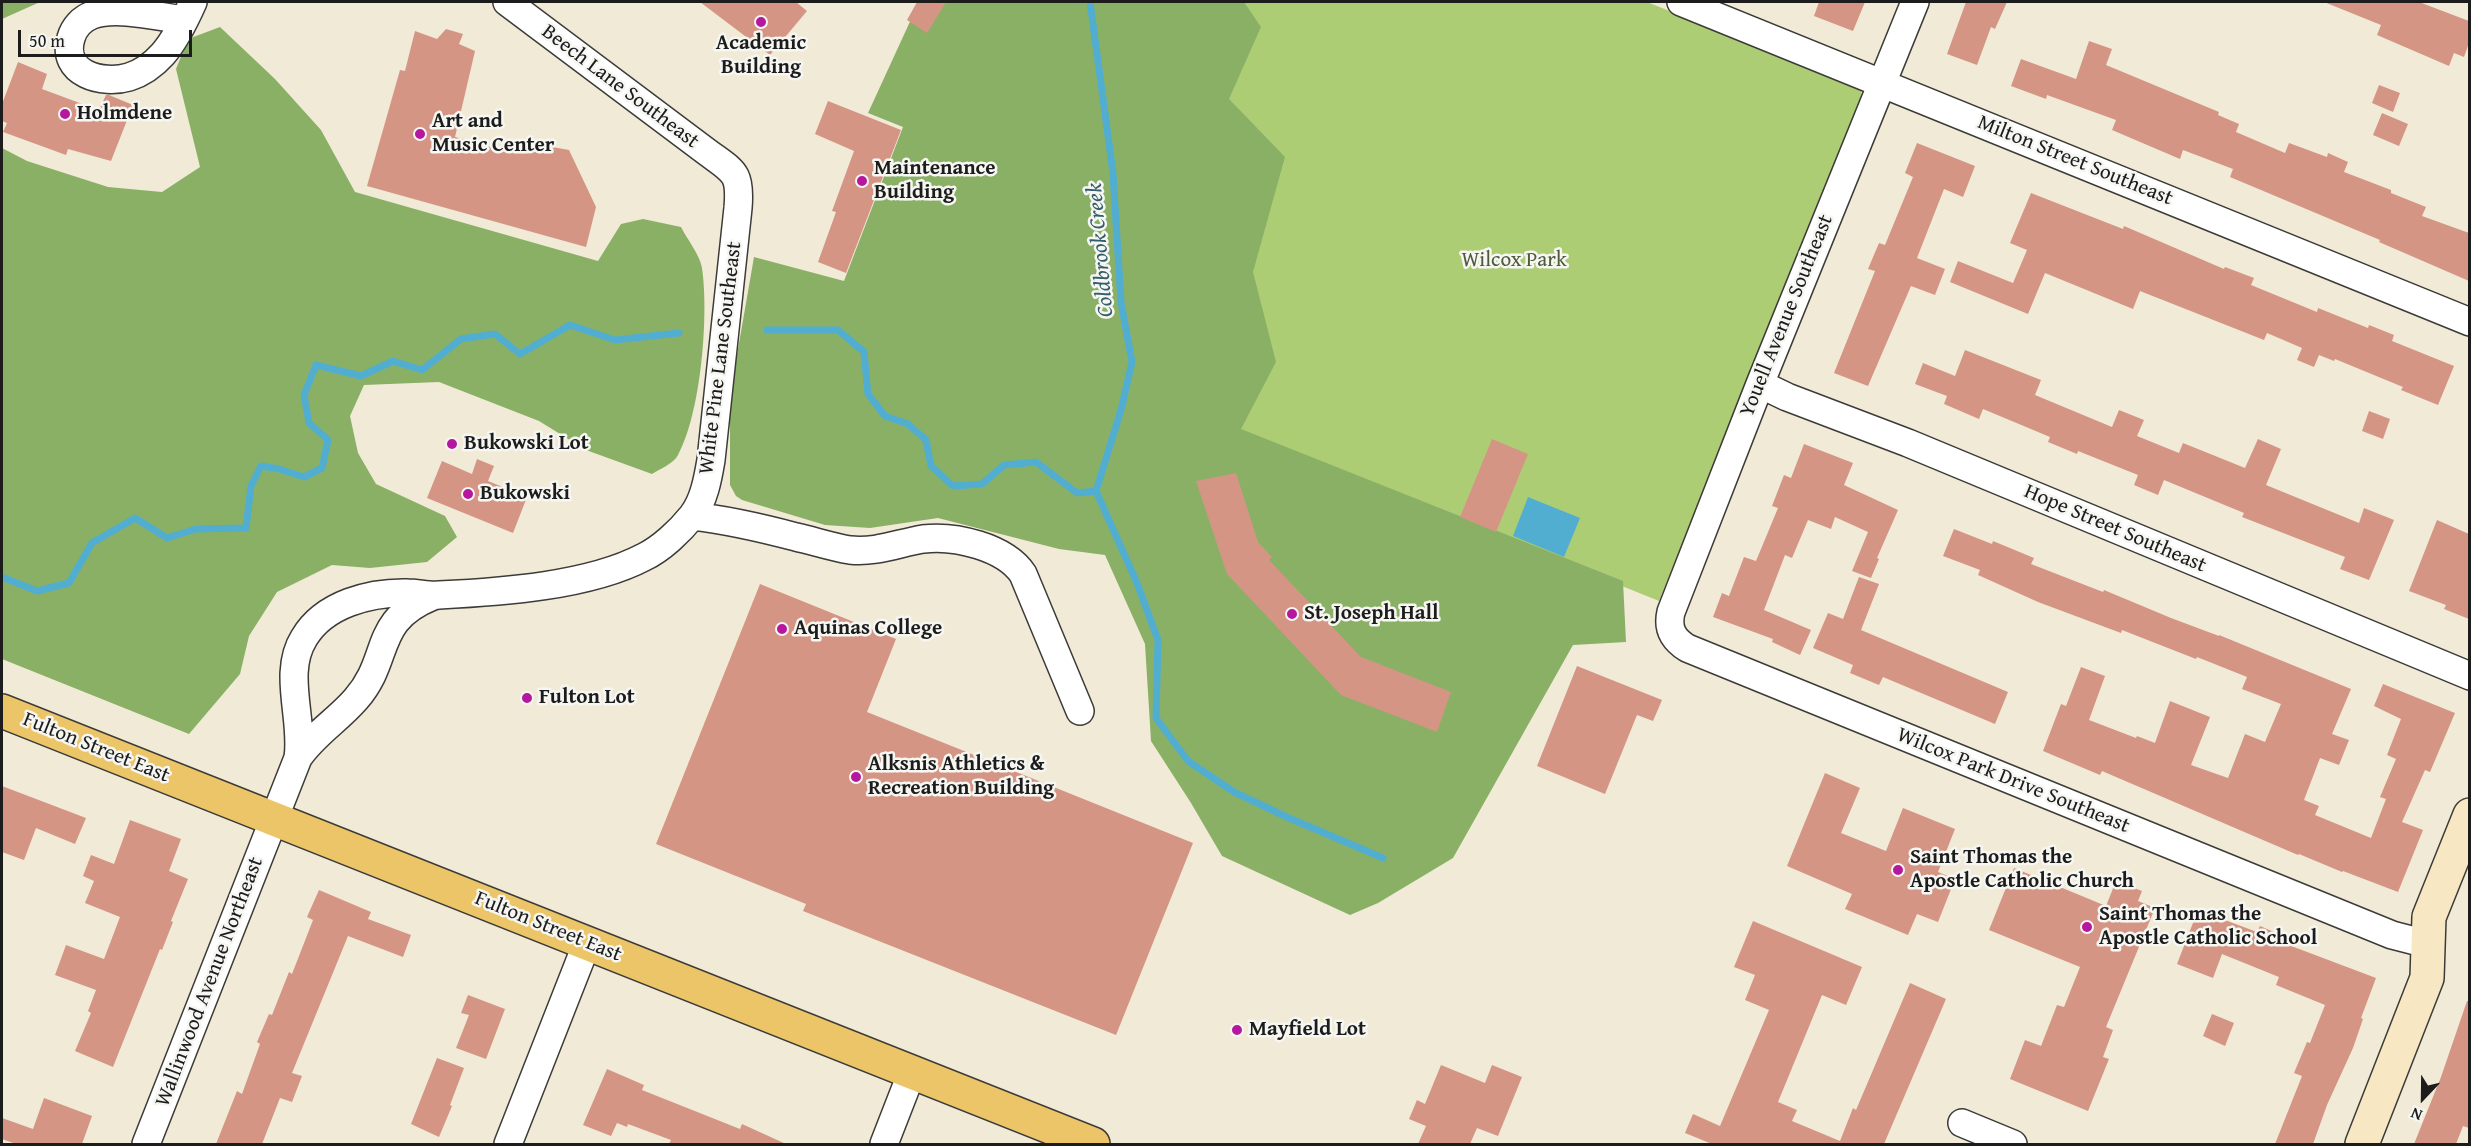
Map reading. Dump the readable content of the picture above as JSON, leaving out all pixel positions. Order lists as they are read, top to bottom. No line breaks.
{"streets":{"main road":["Fulton Street East"],"street":["Beech Lane Southeast","Milton Street Southeast","Youell Avenue Southeast","White Pine Lane Southeast","Hope Street Southeast","Wilcox Park Drive Southeast","Wallinwood Avenue Northeast"]},"crossings":[["Beech Lane Southeast","White Pine Lane Southeast"],["Milton Street Southeast","Youell Avenue Southeast"],["Youell Avenue Southeast","Hope Street Southeast"],["Youell Avenue Southeast","Wilcox Park Drive Southeast"],["White Pine Lane Southeast","Fulton Street East"],["White Pine Lane Southeast","Wallinwood Avenue Northeast"],["Fulton Street East","Wallinwood Avenue Northeast"]],"water":["Coldbrook Creek"],"parks":["Wilcox Park"],"places":["Academic Building","Holmdene","Art and Music Center","Maintenance Building","Bukowski Lot","Bukowski","St. Joseph Hall","Aquinas College","Fulton Lot","Alksnis Athletics & Recreation Building","Saint Thomas the Apostle Catholic Church","Saint Thomas the Apostle Catholic School","Mayfield Lot"],"scale_bar":"50 m","north":"bottom"}
